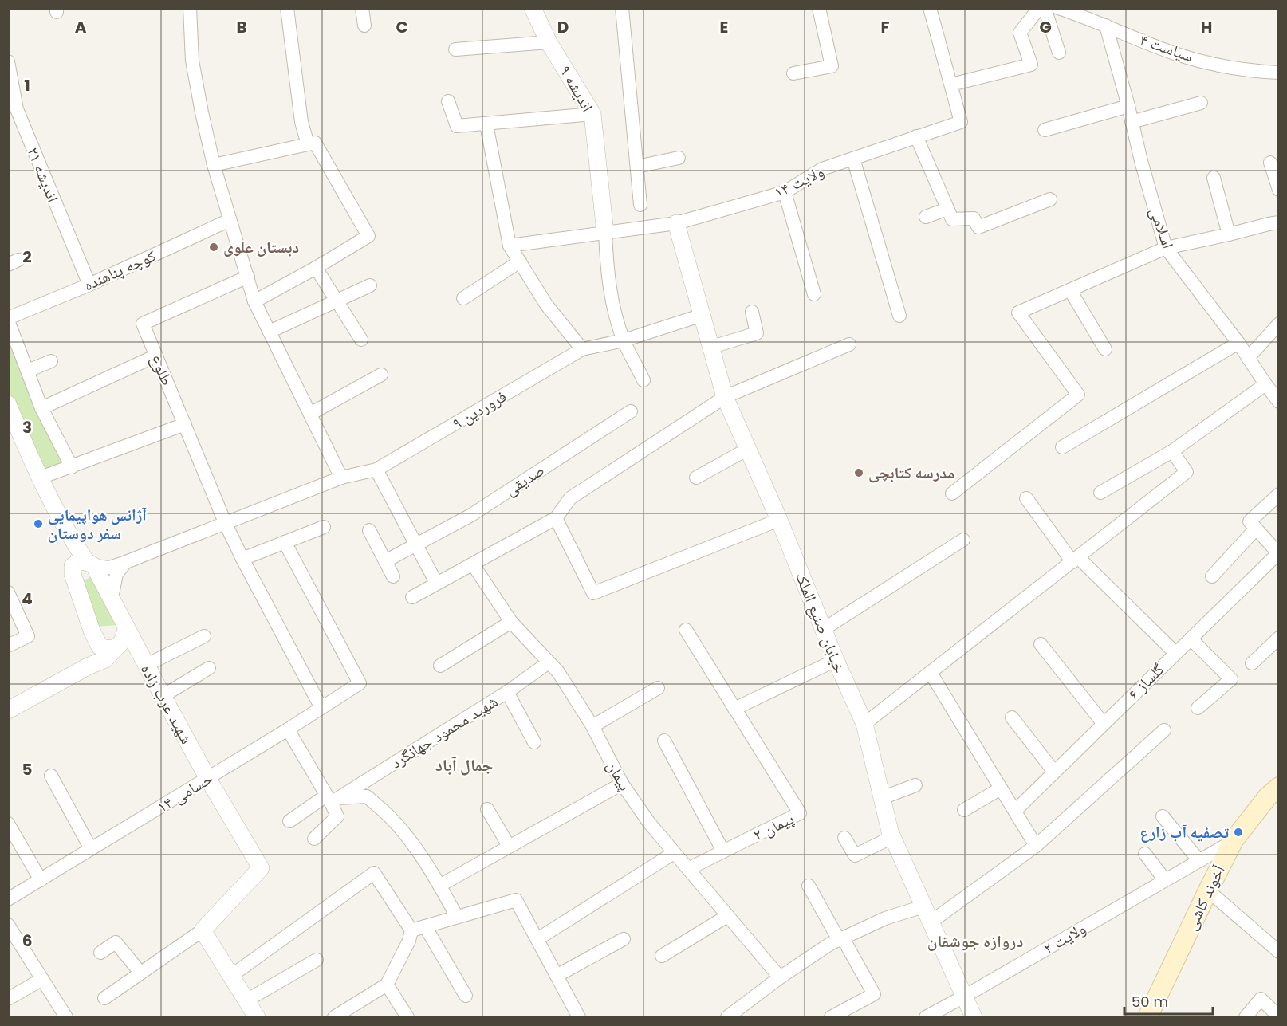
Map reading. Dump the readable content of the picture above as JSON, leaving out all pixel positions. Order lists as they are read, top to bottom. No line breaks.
{"streets":{"main road":["آخوند کاشی"],"street":["سیاست ۴","اندیشه ۹","اندیشه ۲۱","ولایت ۱۴","اسلامی","کوچه پناهنده","طلوع","فروردین ۹","صدیقی","خیابان صنیع الملک","گلساز ۶","شهید عرب زاده","شهید محمود جهانگرد","پیمان","حسامی ۱۴","پیمان ۲","ولایت ۲"]},"crossings":[["سیاست ۴","اسلامی"],["اندیشه ۹","ولایت ۱۴"],["اندیشه ۲۱","کوچه پناهنده"],["ولایت ۱۴","خیابان صنیع الملک"],["طلوع","فروردین ۹"],["فروردین ۹","خیابان صنیع الملک"],["فروردین ۹","شهید عرب زاده"],["خیابان صنیع الملک","ولایت ۲"],["شهید عرب زاده","حسامی ۱۴"],["شهید محمود جهانگرد","پیمان"],["پیمان","پیمان ۲"],["آخوند کاشی","ولایت ۲"]],"districts":["جمال آباد","دروازه جوشقان"],"places":["دبستان علوی","مدرسه کتابچی","آژانس هواپیمایی سفر دوستان","تصفیه آب زارع"],"scale_bar":"50 m","grid":{"columns":["A","B","C","D","E","F","G","H"],"rows":["1","2","3","4","5","6"]}}
